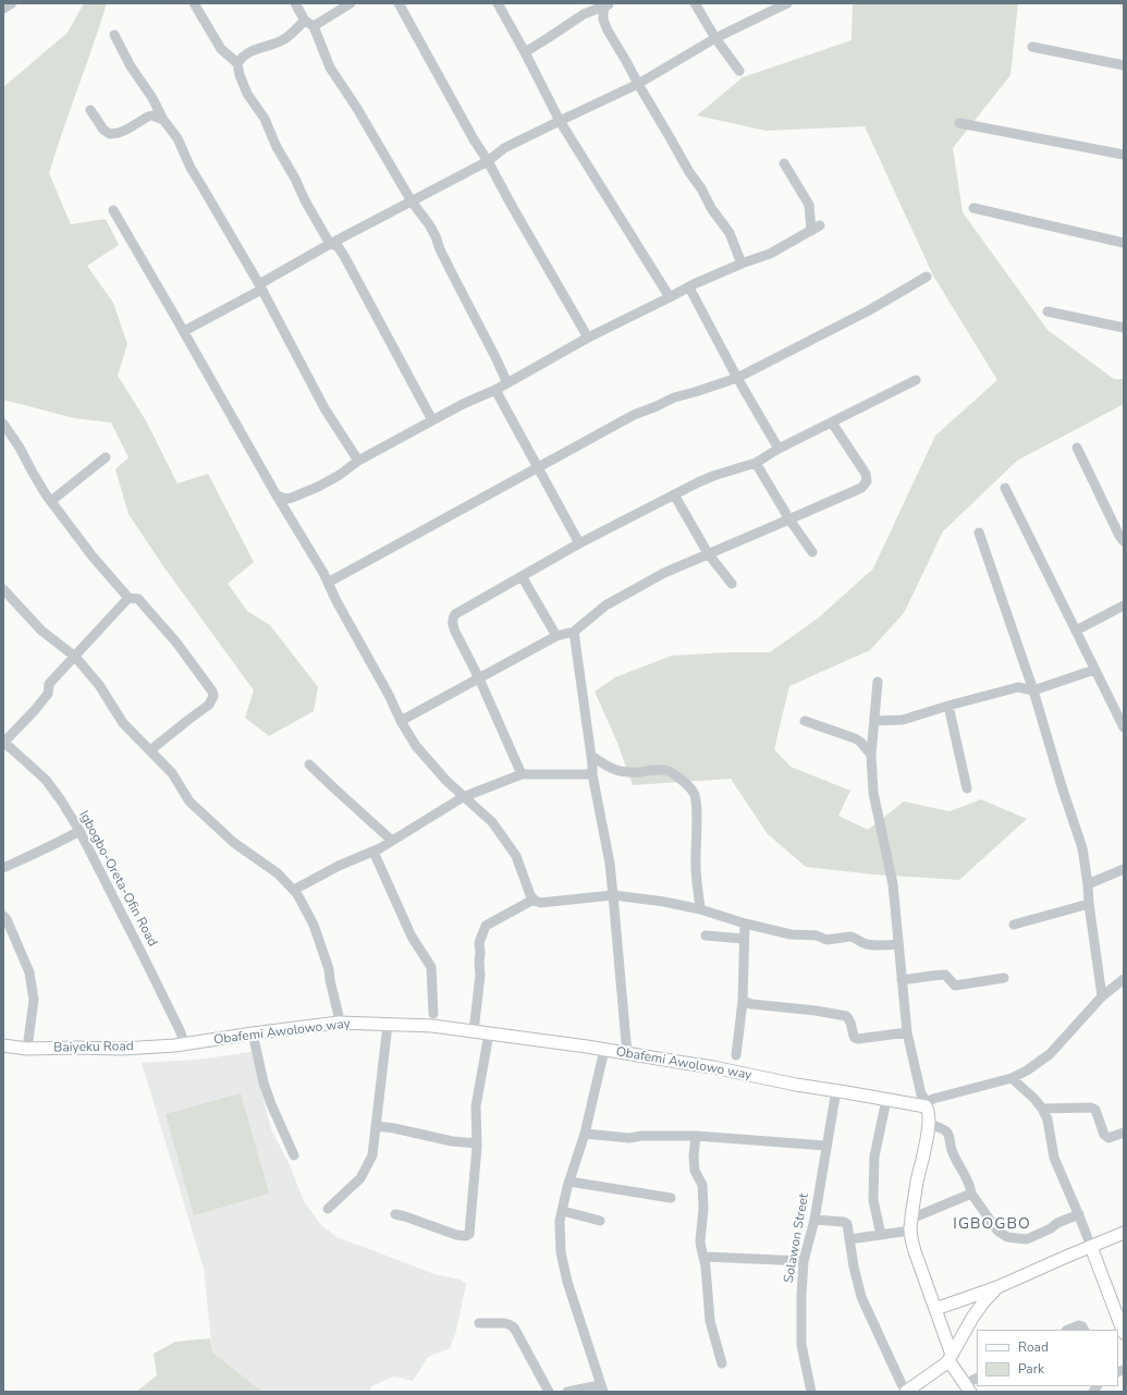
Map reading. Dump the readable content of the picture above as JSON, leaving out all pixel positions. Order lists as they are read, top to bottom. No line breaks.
{"streets":{"main road":["Obafemi Awolowo way","Baiyeku Road"],"street":["Igbogbo-Oreta-Ofin Road","Solawon Street"]},"crossings":[["Igbogbo-Oreta-Ofin Road","Obafemi Awolowo way"],["Igbogbo-Oreta-Ofin Road","Baiyeku Road"],["Obafemi Awolowo way","Baiyeku Road"],["Obafemi Awolowo way","Solawon Street"]],"districts":["IGBOGBO"],"legend":["Road","Park"]}
